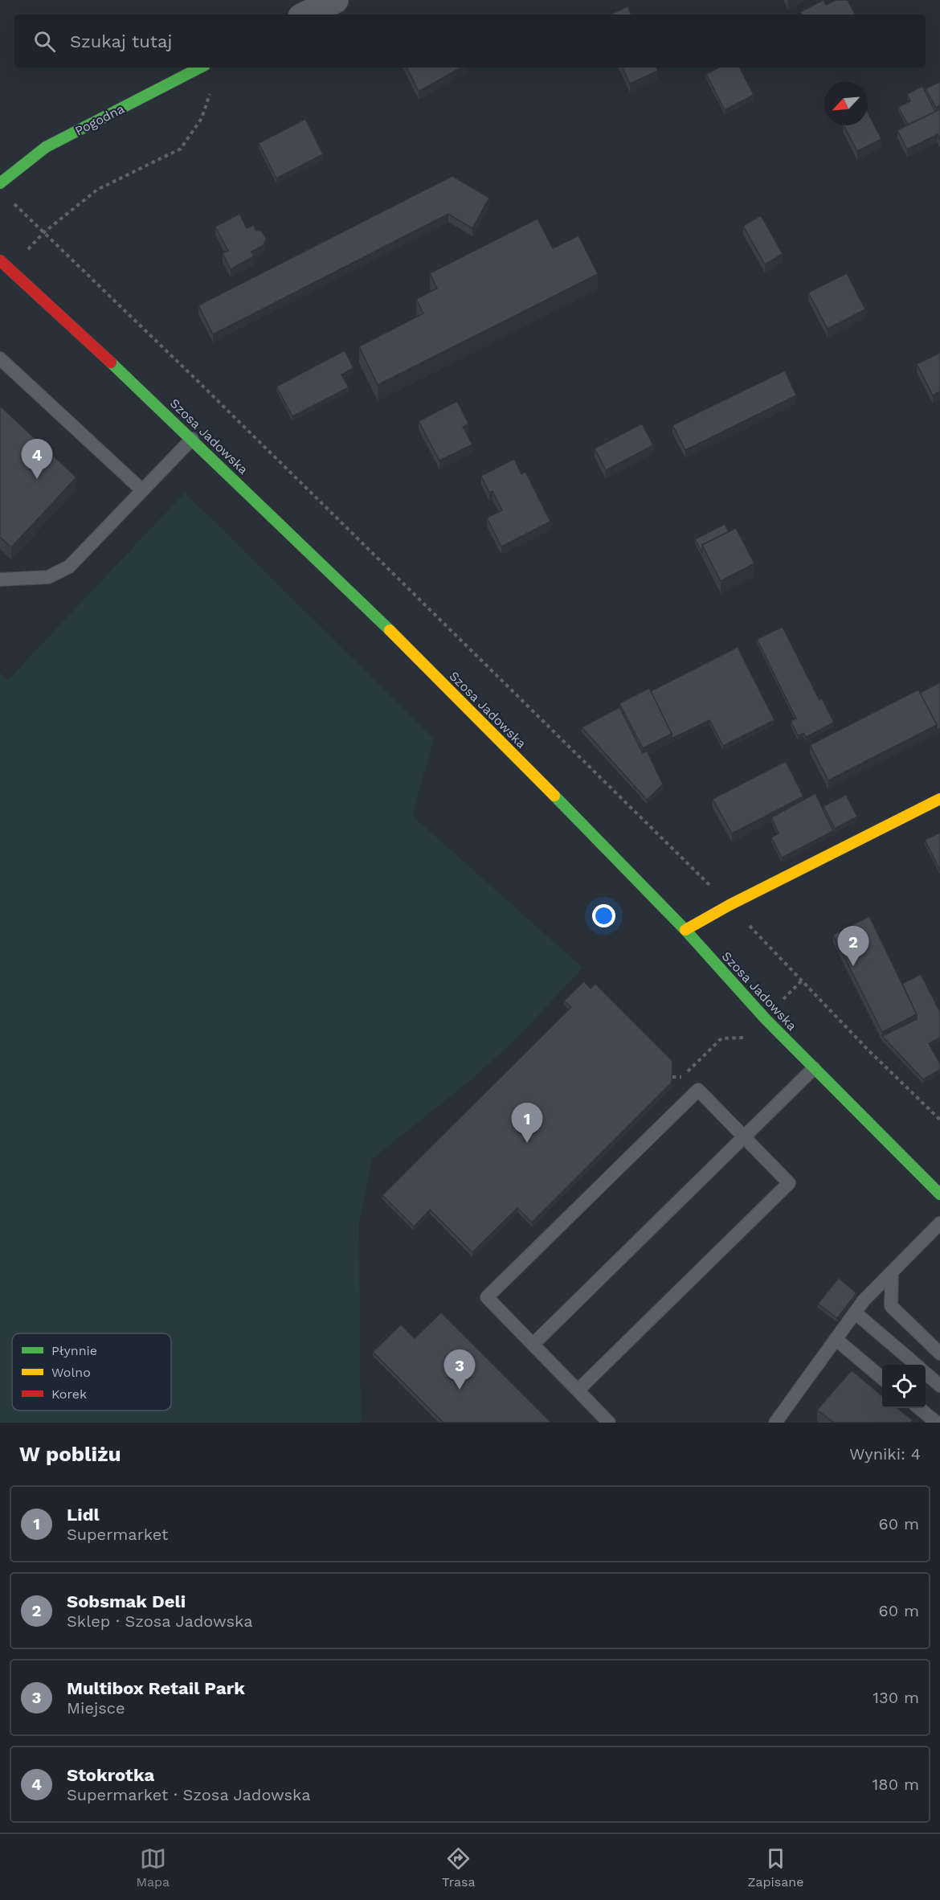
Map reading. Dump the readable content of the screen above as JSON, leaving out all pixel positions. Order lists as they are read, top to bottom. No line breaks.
{"streets":{"main road":["Pogodna","Szosa Jadowska"]},"legend":["Płynnie","Wolno","Korek"],"north":"bottom left","page":{"search":"Szukaj tutaj","pins":["4","2","1","3"],"heading":["W pobliżu","Wyniki: 4"],"list":[{"mark":"1","name":"Lidl","note":"Supermarket","value":"60 m"},{"mark":"2","name":"Sobsmak Deli","note":"Sklep · Szosa Jadowska","value":"60 m"},{"mark":"3","name":"Multibox Retail Park","note":"Miejsce","value":"130 m"},{"mark":"4","name":"Stokrotka","note":"Supermarket · Szosa Jadowska","value":"180 m"}],"nav":["Mapa","Trasa","Zapisane"]}}
